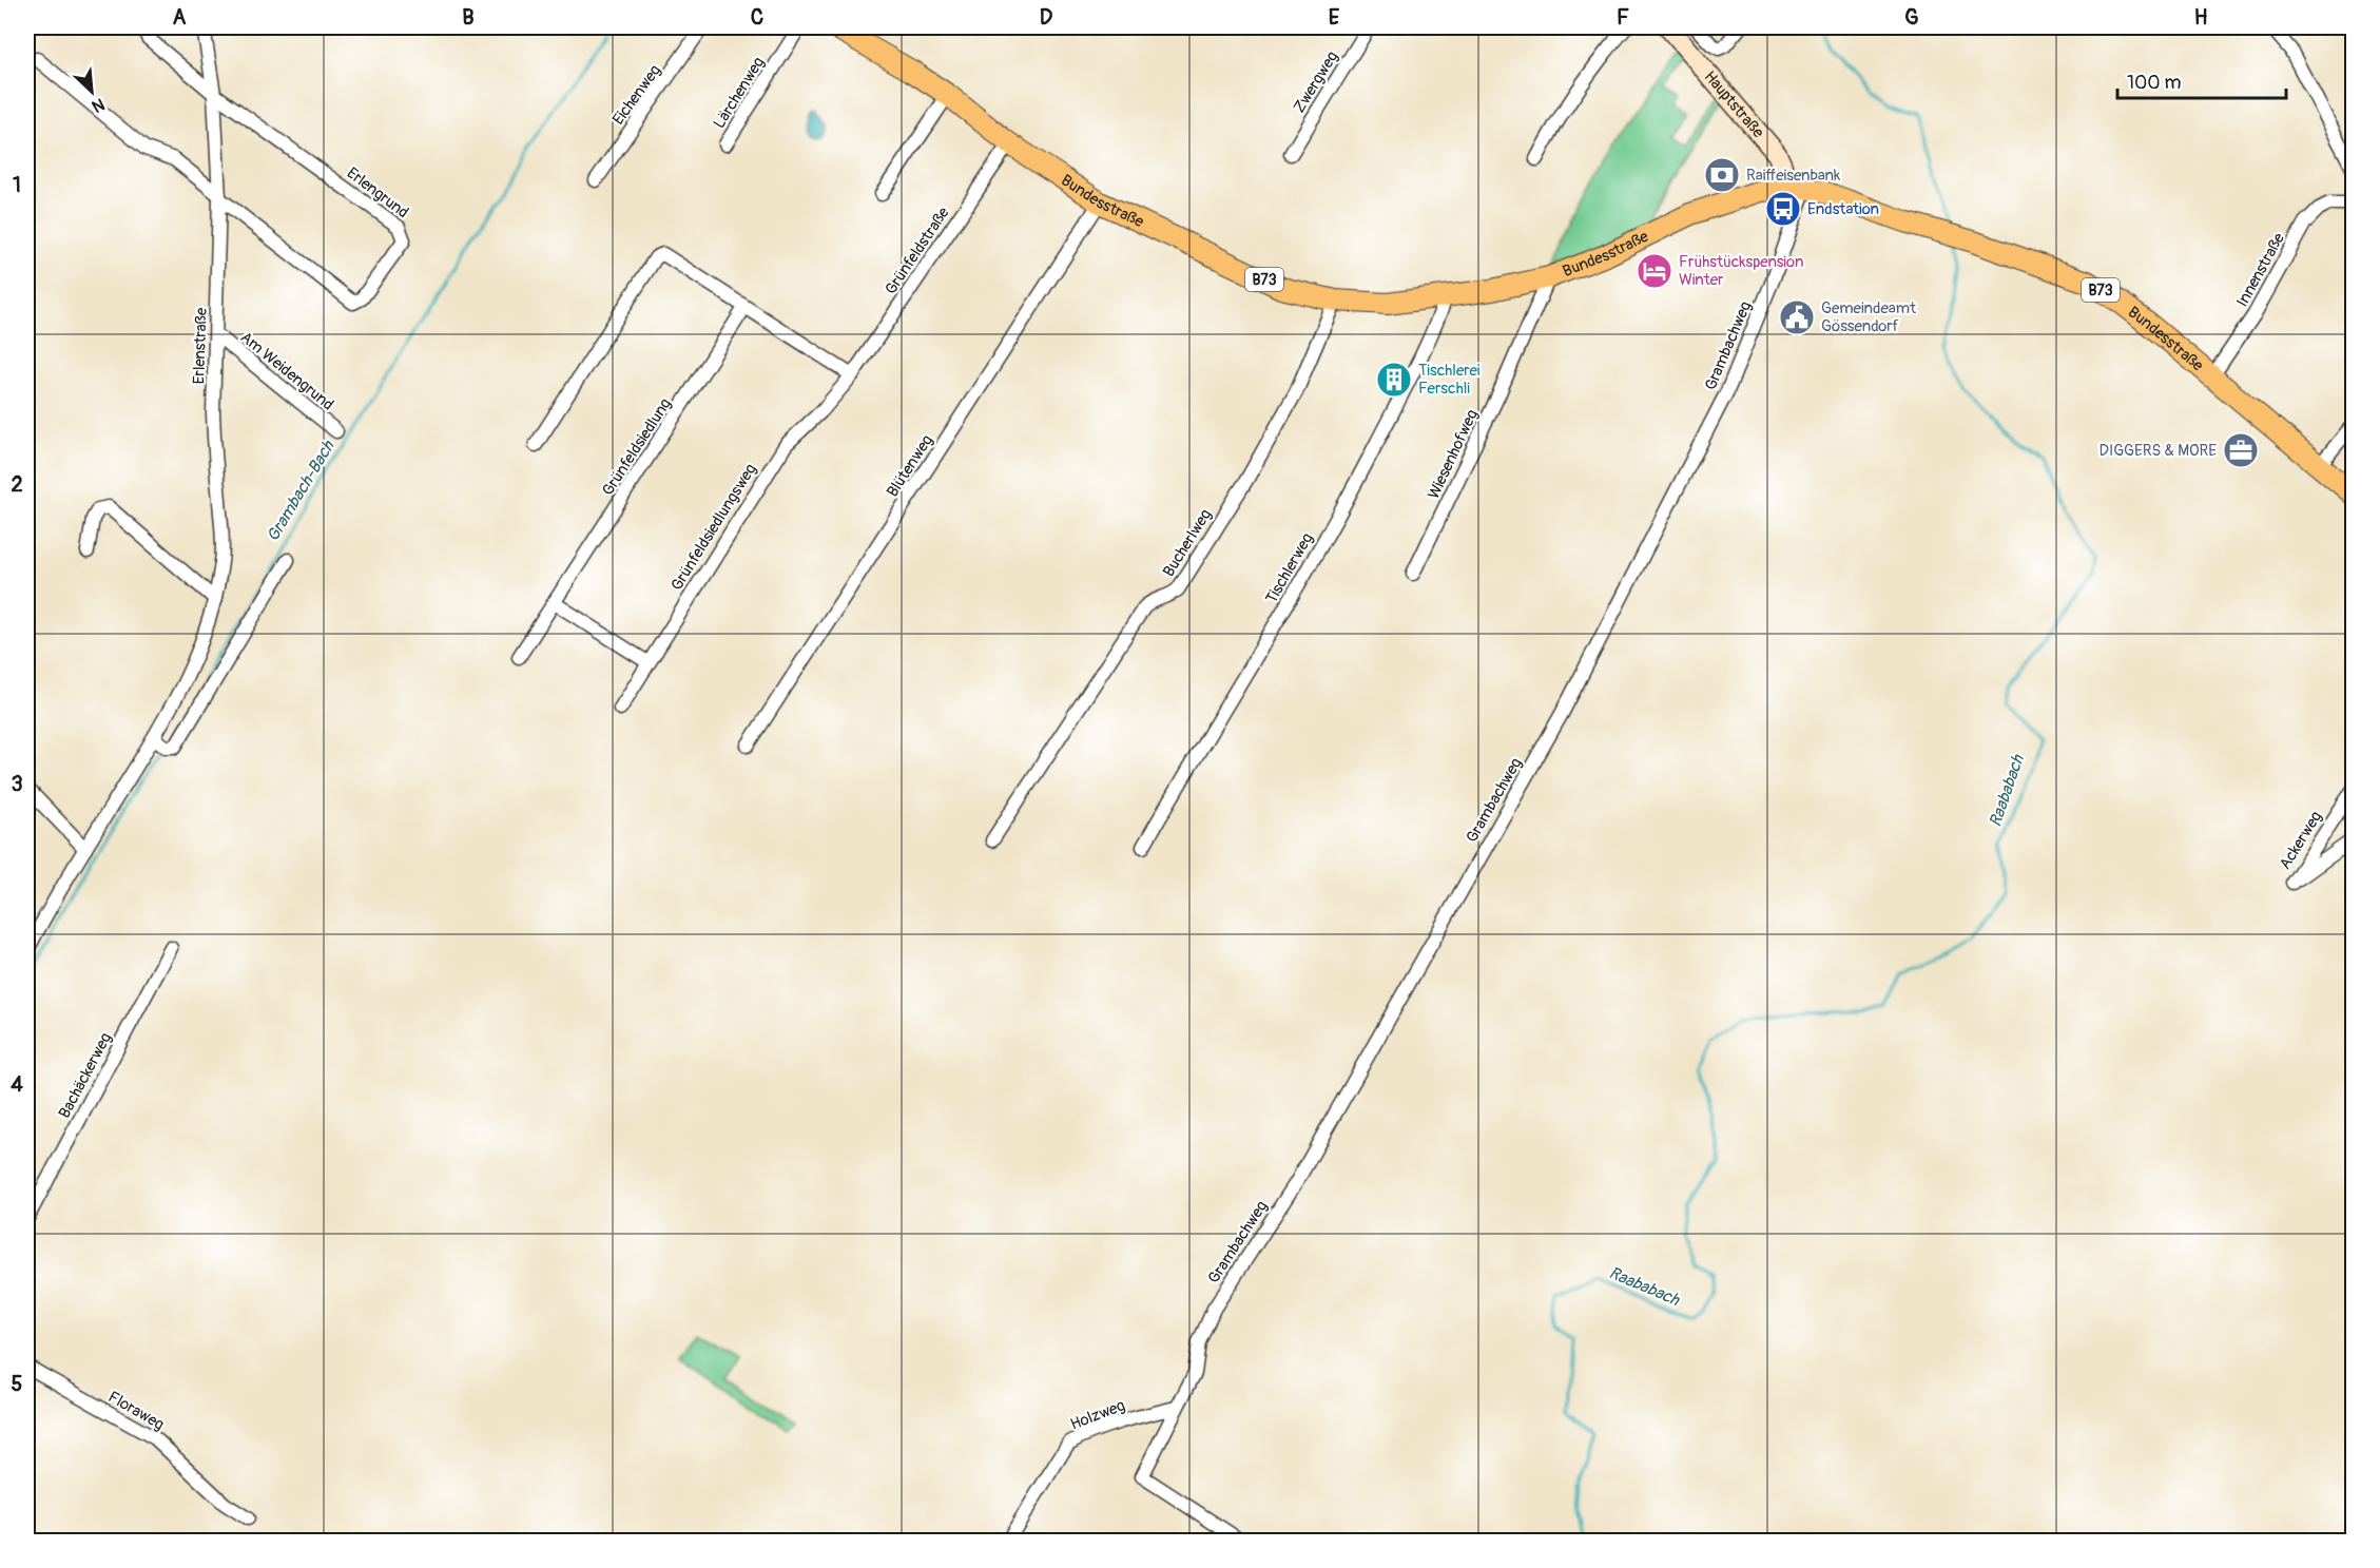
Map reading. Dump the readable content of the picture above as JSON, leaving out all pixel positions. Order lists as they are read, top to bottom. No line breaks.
{"streets":{"main road":["Hauptstraße","Bundesstraße","B73"],"street":["Zwergweg","Lärchenweg","Eichenweg","Erlengrund","Grünfeldstraße","Innenstraße","Erlenstraße","Grambachweg","Am Weidengrund","Grünfeldsiedlung","Wiesenhofweg","Blütenweg","Grünfeldsiedlungsweg","Bucherlweg","Tischlerweg","Ackerweg","Bachäckerweg","Floraweg","Holzweg"]},"crossings":[["Hauptstraße","Bundesstraße"],["Erlengrund","Erlenstraße"],["Bundesstraße","Grünfeldstraße"],["Bundesstraße","Innenstraße"],["Bundesstraße","Grambachweg"],["Bundesstraße","Wiesenhofweg"],["Bundesstraße","Blütenweg"],["Bundesstraße","Bucherlweg"],["Bundesstraße","Tischlerweg"],["Grünfeldstraße","Grünfeldsiedlungsweg"],["Erlenstraße","Am Weidengrund"],["Grambachweg","Holzweg"]],"water":["Grambach-Bach","Raababach"],"places":{"bank":["Raiffeisenbank"],"bus stop":["Endstation"],"hotel":["Frühstückspension Winter"],"public building":["Gemeindeamt Gössendorf"],"building":["Tischlerei Ferschli"],"office":["DIGGERS & MORE"]},"scale_bar":"100 m","north":"bottom right","grid":{"columns":["A","B","C","D","E","F","G","H"],"rows":["1","2","3","4","5"]}}
